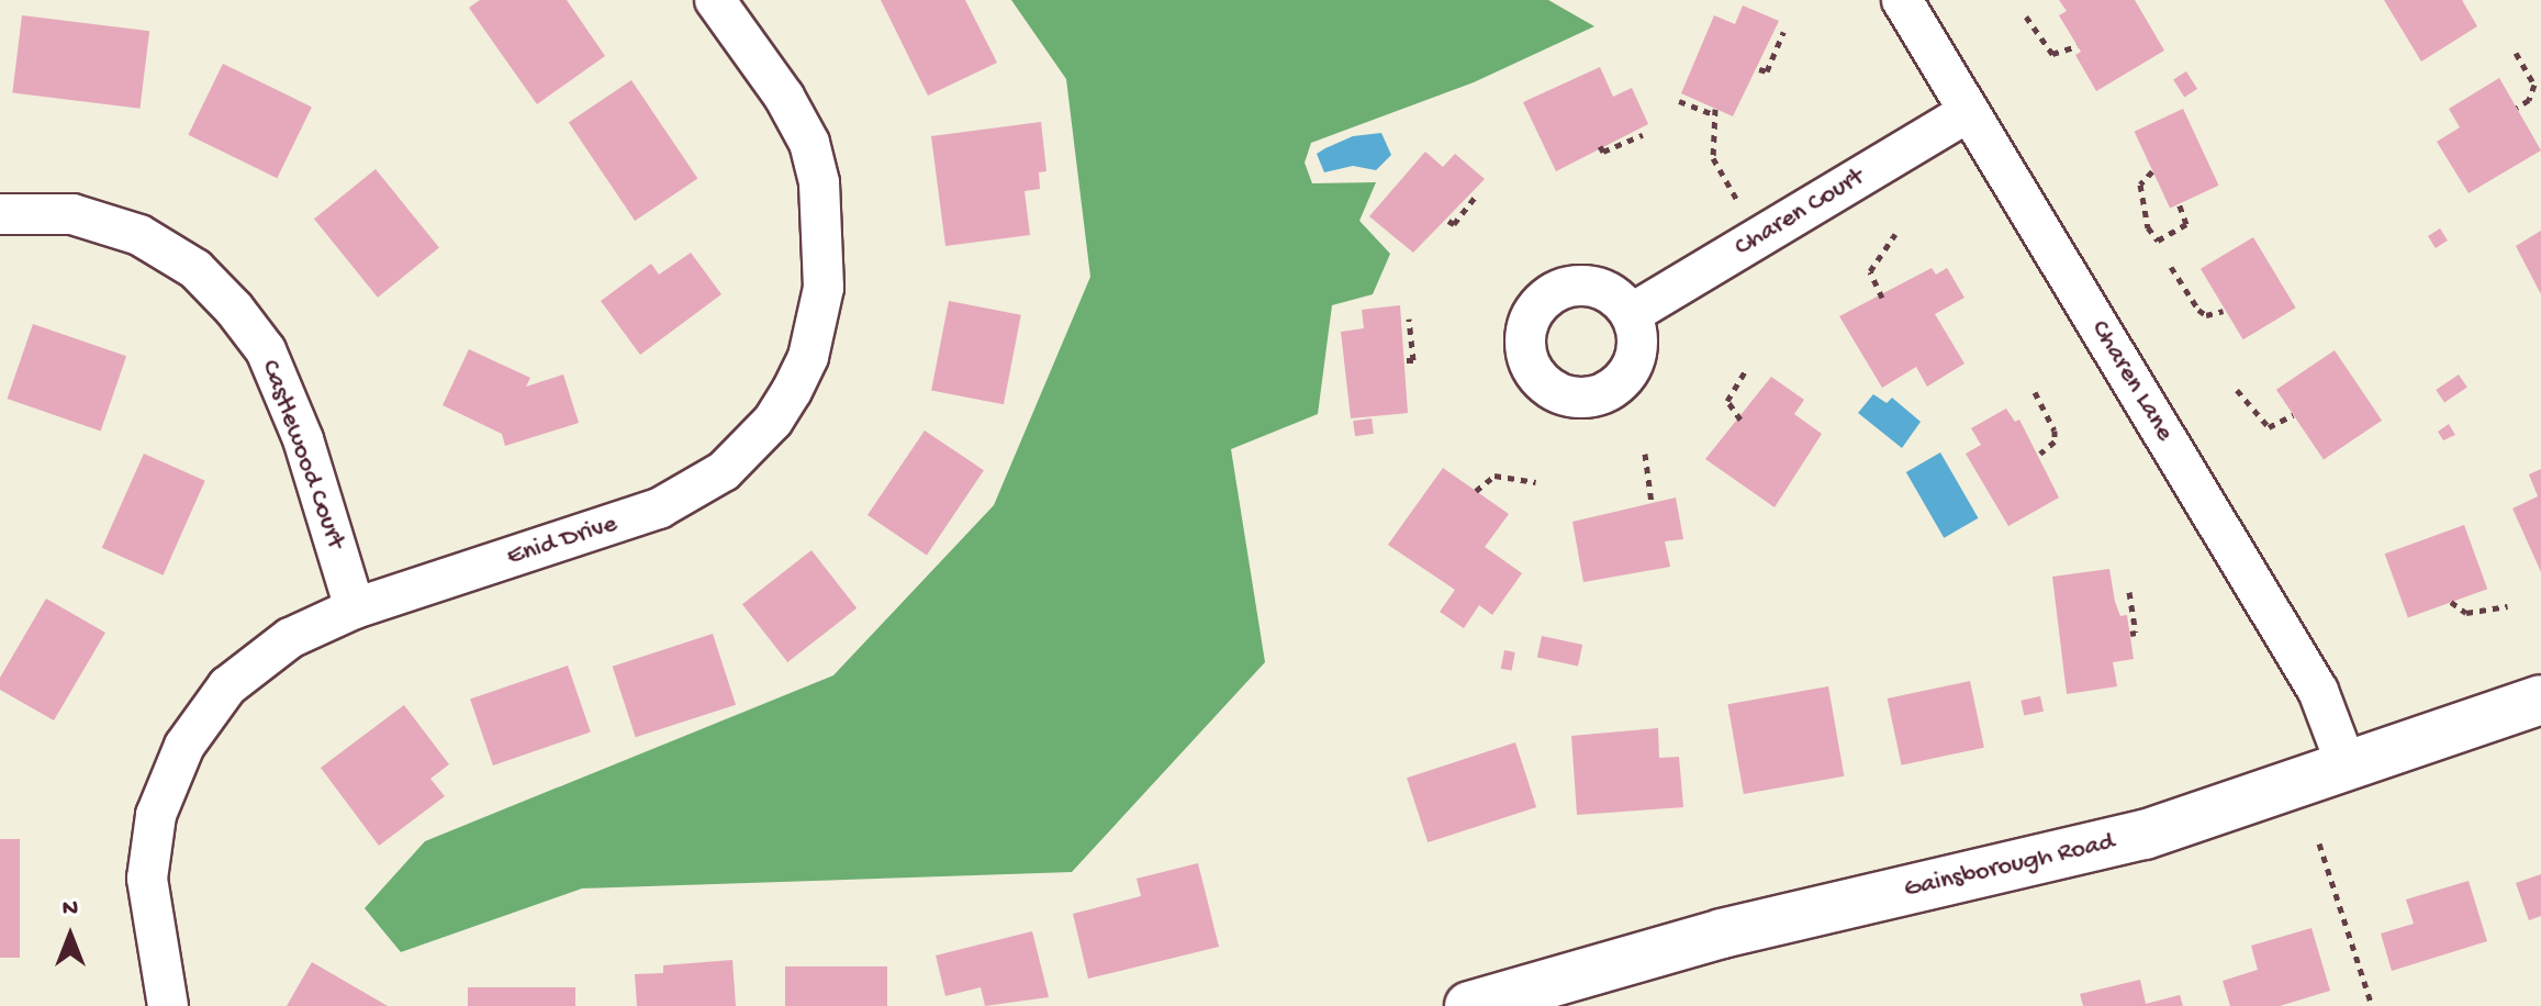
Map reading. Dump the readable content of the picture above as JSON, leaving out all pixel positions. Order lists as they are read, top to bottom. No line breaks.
{"streets":{"street":["Charen Court","Charen Lane","Castlewood Court","Enid Drive","Gainsborough Road"]},"crossings":[["Charen Court","Charen Lane"],["Charen Lane","Gainsborough Road"],["Castlewood Court","Enid Drive"]],"north":"top"}
